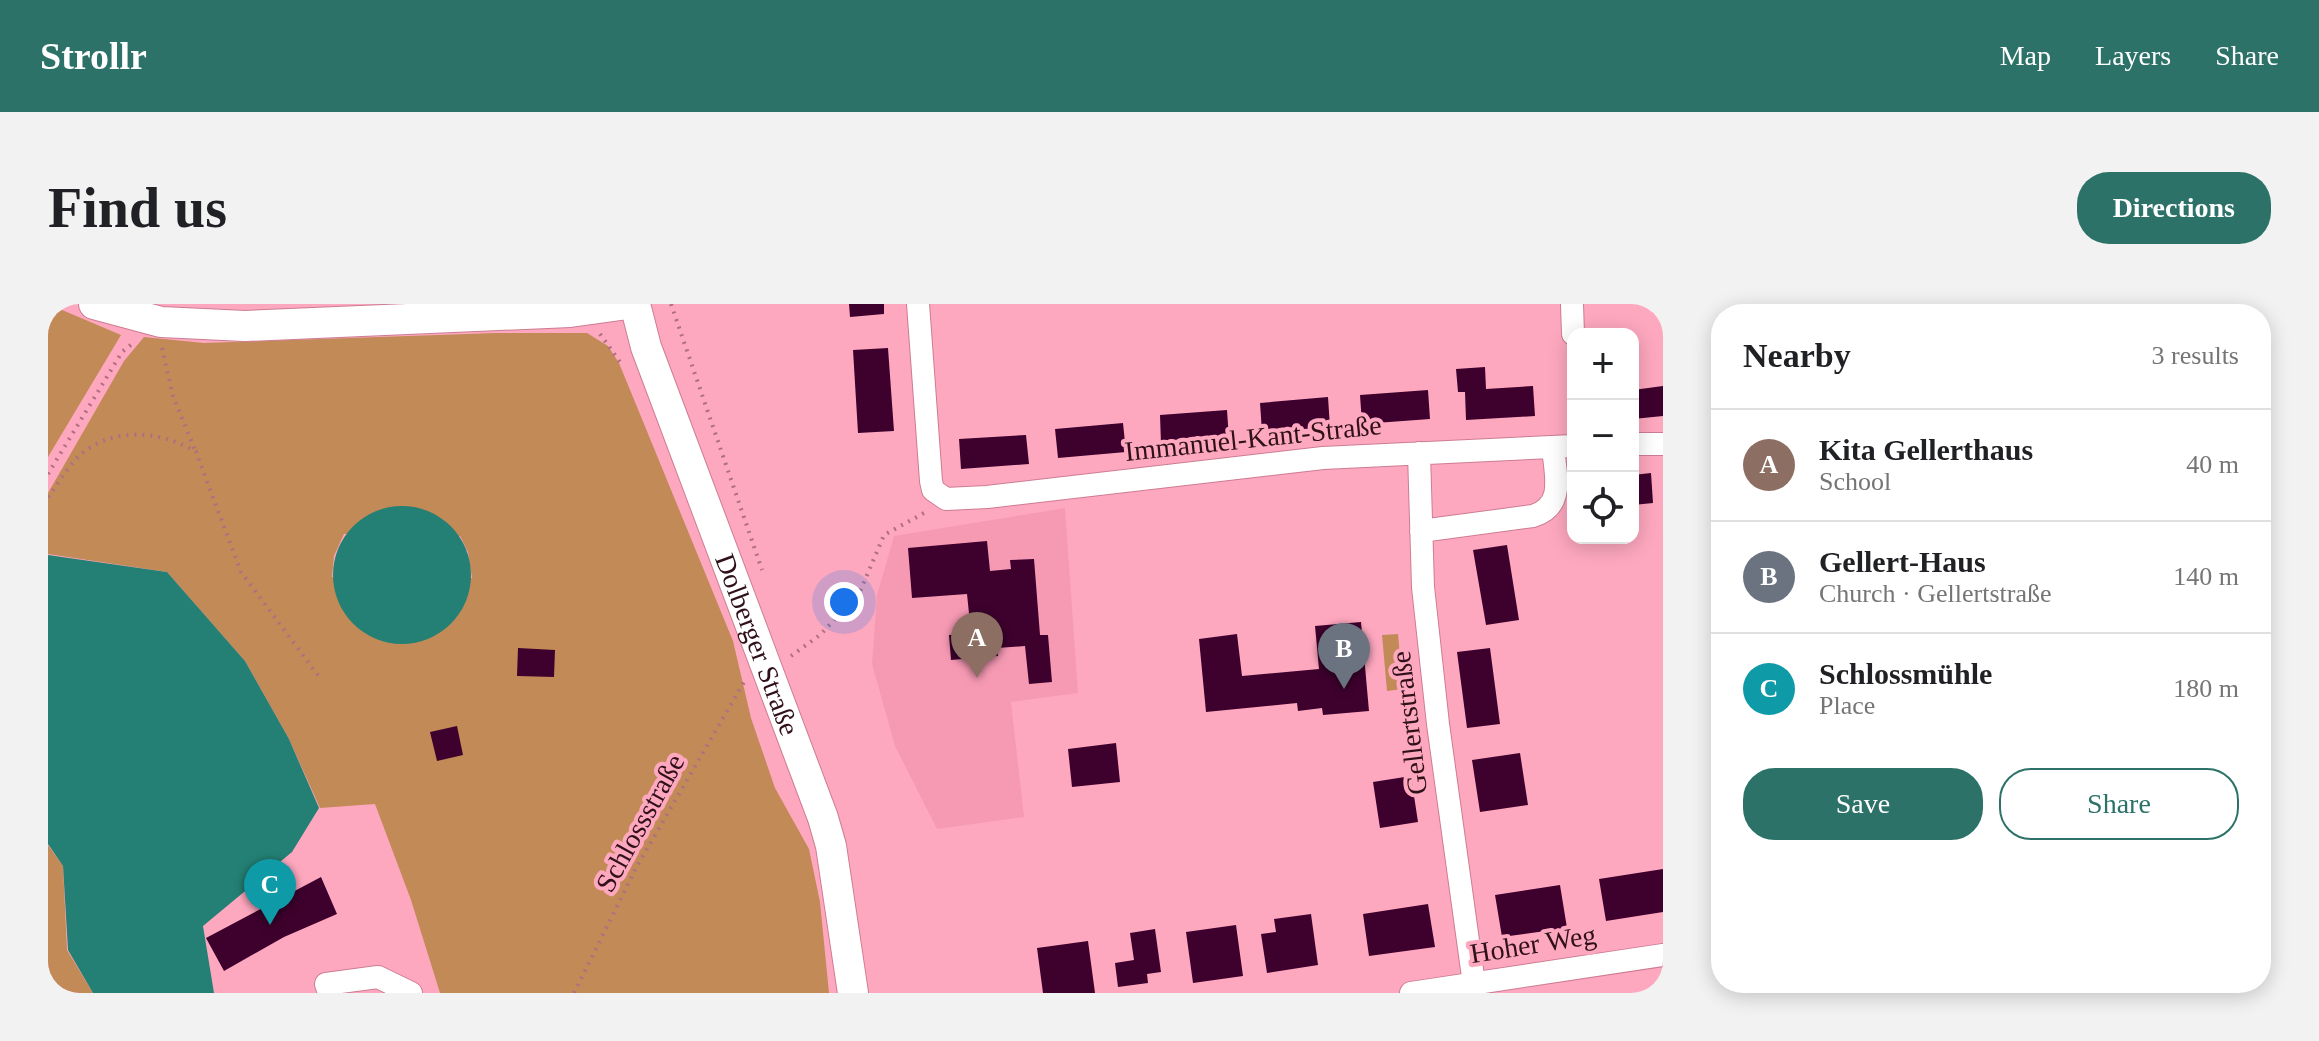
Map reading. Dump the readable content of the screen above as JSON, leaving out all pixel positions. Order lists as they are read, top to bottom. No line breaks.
{"streets":{"main road":["Dolberger Straße"],"street":["Immanuel-Kant-Straße","Gellertstraße","Hoher Weg"],"path":["Schlossstraße"]},"crossings":[["Immanuel-Kant-Straße","Gellertstraße"],["Gellertstraße","Hoher Weg"]],"page":{"header":"Strollr","nav":["Map","Layers","Share"],"buttons":["Directions",["Save","Share"]],"title":"Find us","heading":["Nearby","3 results"],"map_buttons":["+","−"],"list":[{"mark":"A","name":"Kita Gellerthaus","note":"School","value":"40 m"},{"mark":"B","name":"Gellert-Haus","note":"Church · Gellertstraße","value":"140 m"},{"mark":"C","name":"Schlossmühle","note":"Place","value":"180 m"}],"pins":["A","B","C"]}}
